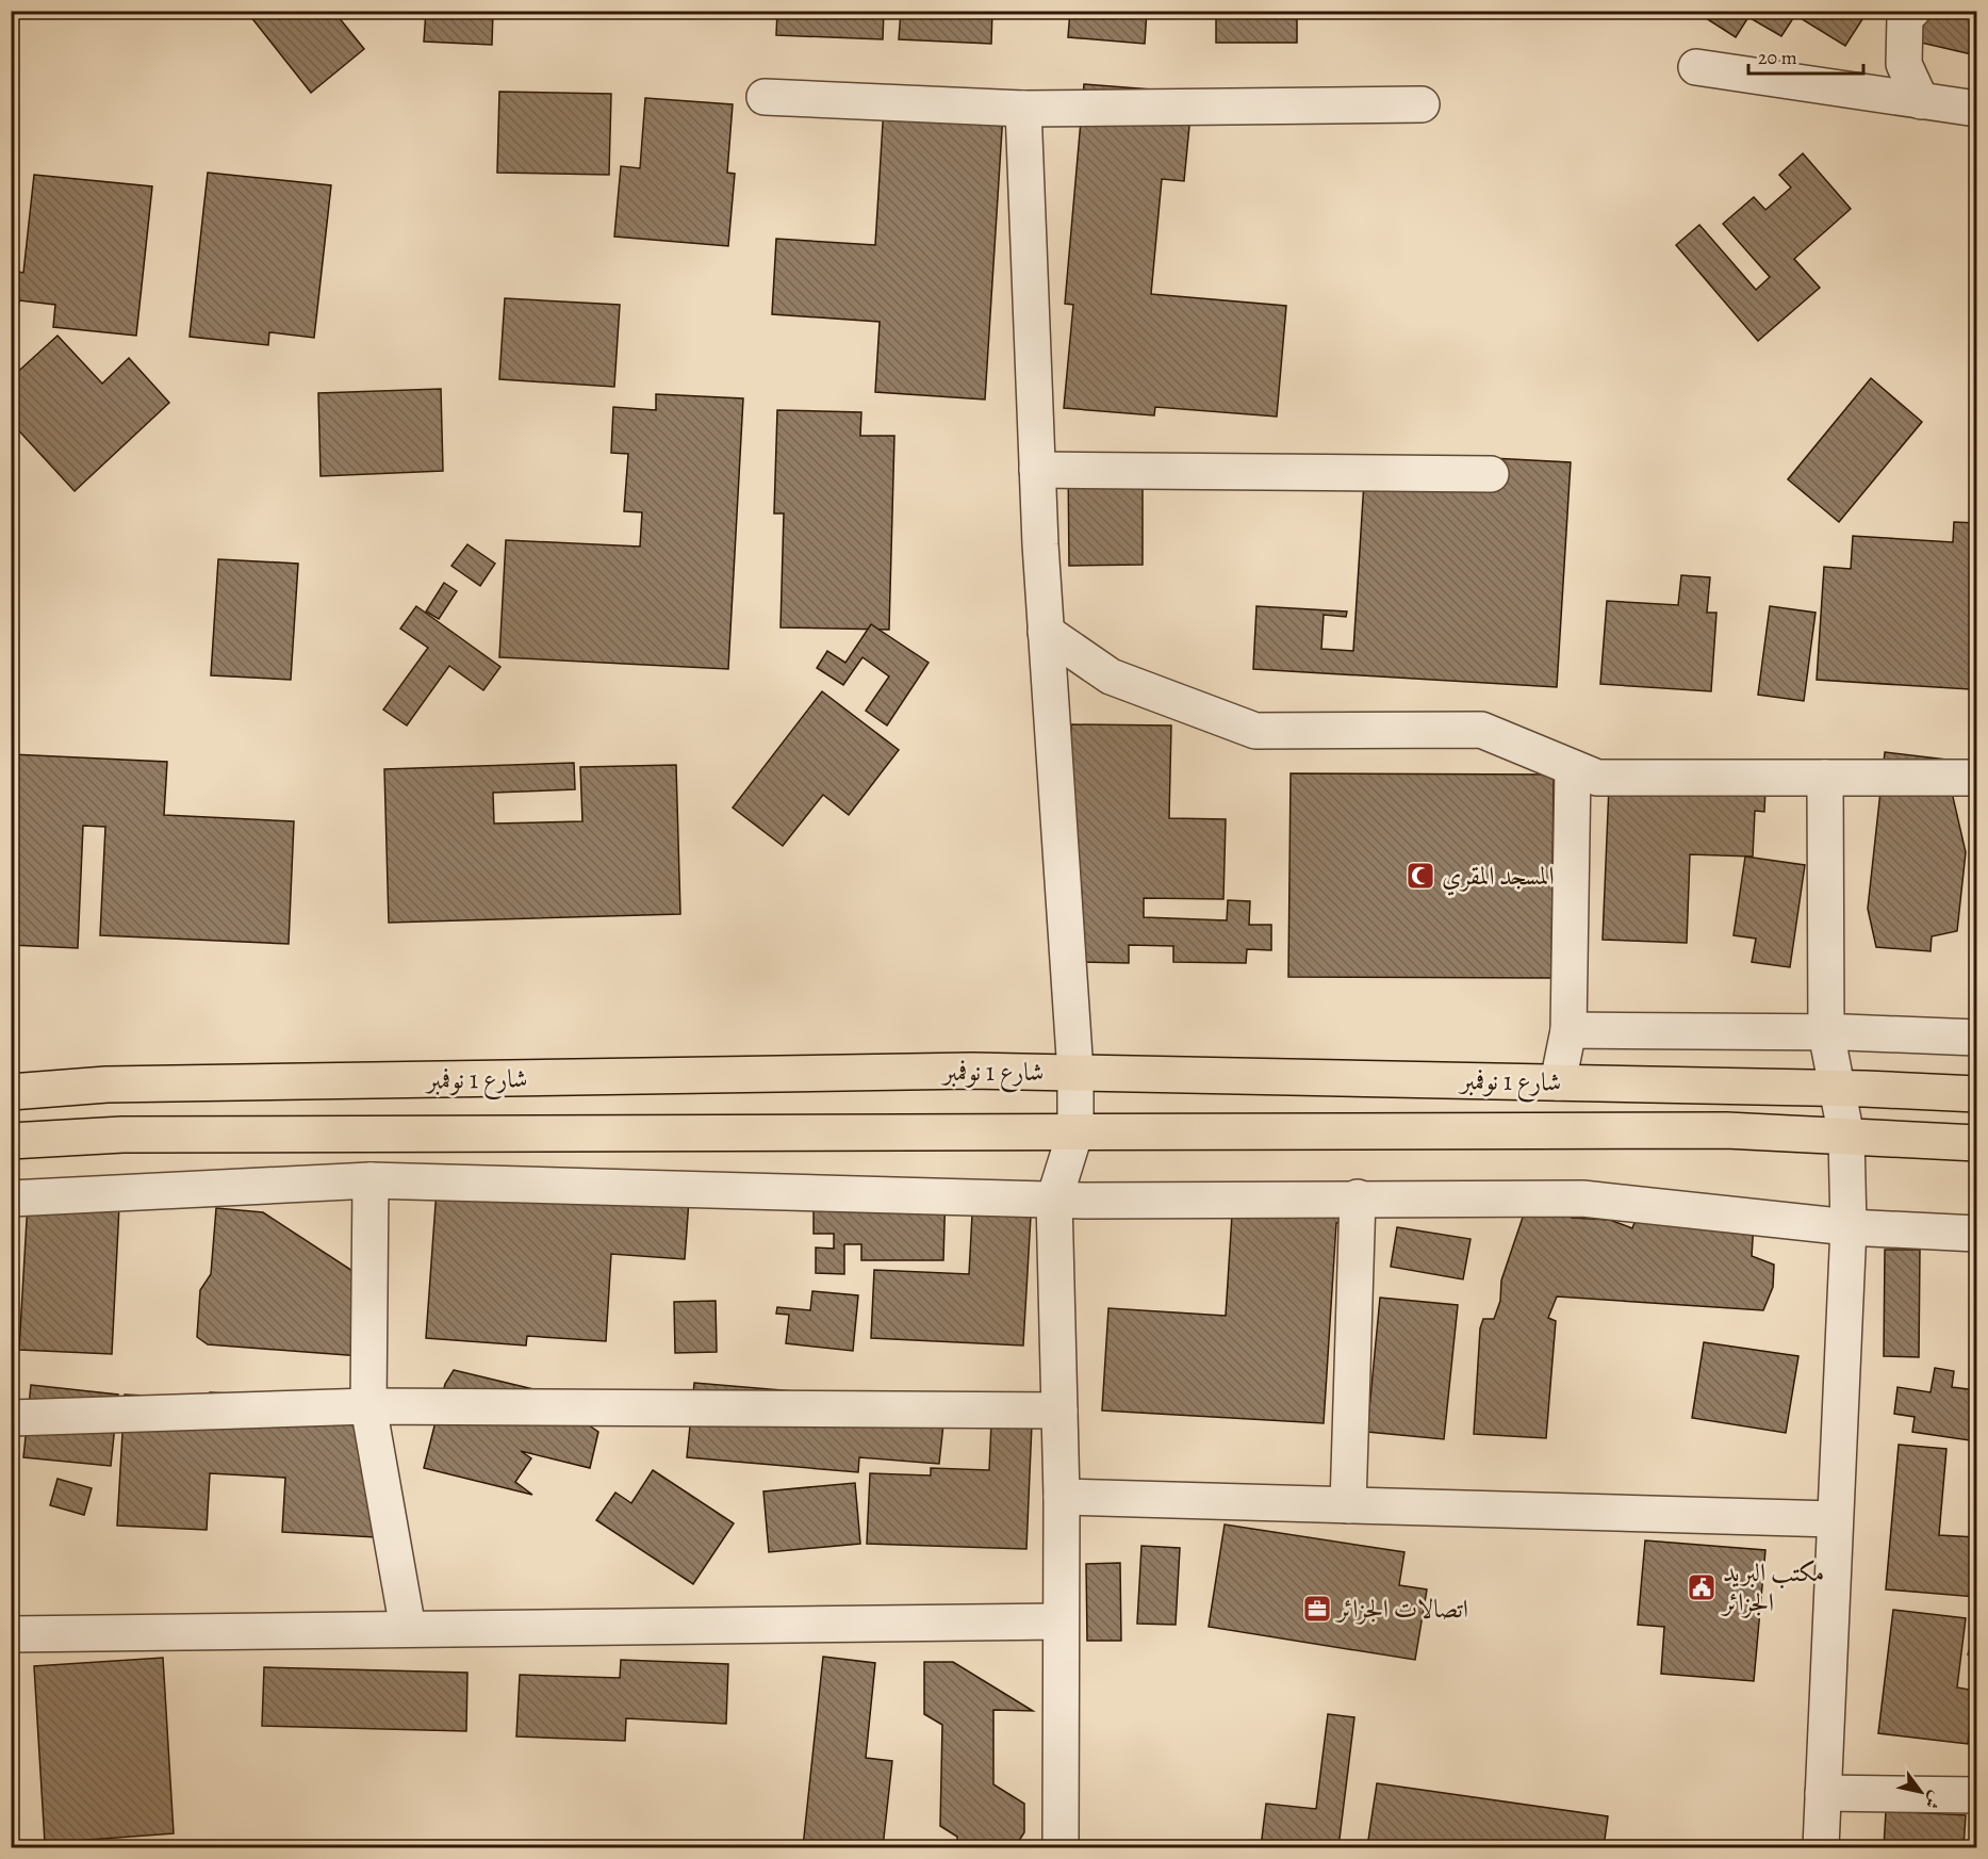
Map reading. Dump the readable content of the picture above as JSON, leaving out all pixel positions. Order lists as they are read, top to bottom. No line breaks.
{"streets":{"main road":["شارع 1 نوفمبر"]},"places":{"mosque":["المسجد المقري"],"public building":["مكتب البريد الجزائر"],"office":["اتصالات الجزائر"]},"scale_bar":"20 m","north":"bottom right"}
